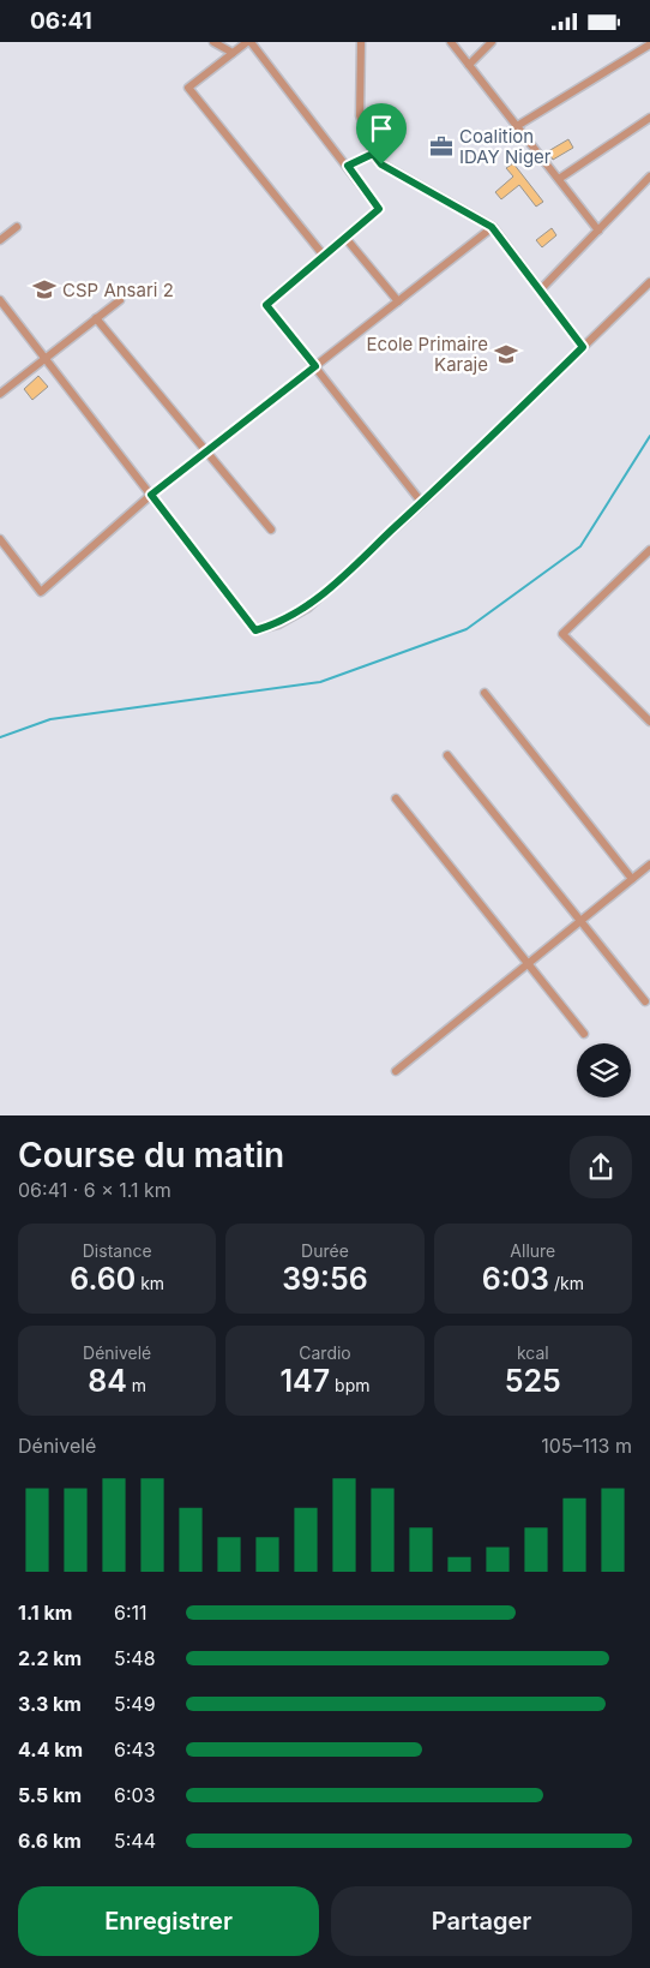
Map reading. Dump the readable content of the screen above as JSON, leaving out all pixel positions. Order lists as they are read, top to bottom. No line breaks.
{"places":{"office":["Coalition IDAY Niger"],"school or university":["CSP Ansari 2","Ecole Primaire Karaje"]},"page":{"status":"06:41","heading":["Course du matin","06:41 · 6 × 1.1 km"],"stats":[["Distance","6.60 km"],["Durée","39:56"],["Allure","6:03 /km"],["Dénivelé","84 m"],["Cardio","147 bpm"],["kcal","525"]],"chart":["Dénivelé","105–113 m"],"list":[{"name":"1.1 km","note":"6:11"},{"name":"2.2 km","note":"5:48"},{"name":"3.3 km","note":"5:49"},{"name":"4.4 km","note":"6:43"},{"name":"5.5 km","note":"6:03"},{"name":"6.6 km","note":"5:44"}],"buttons":["Enregistrer","Partager"]}}
